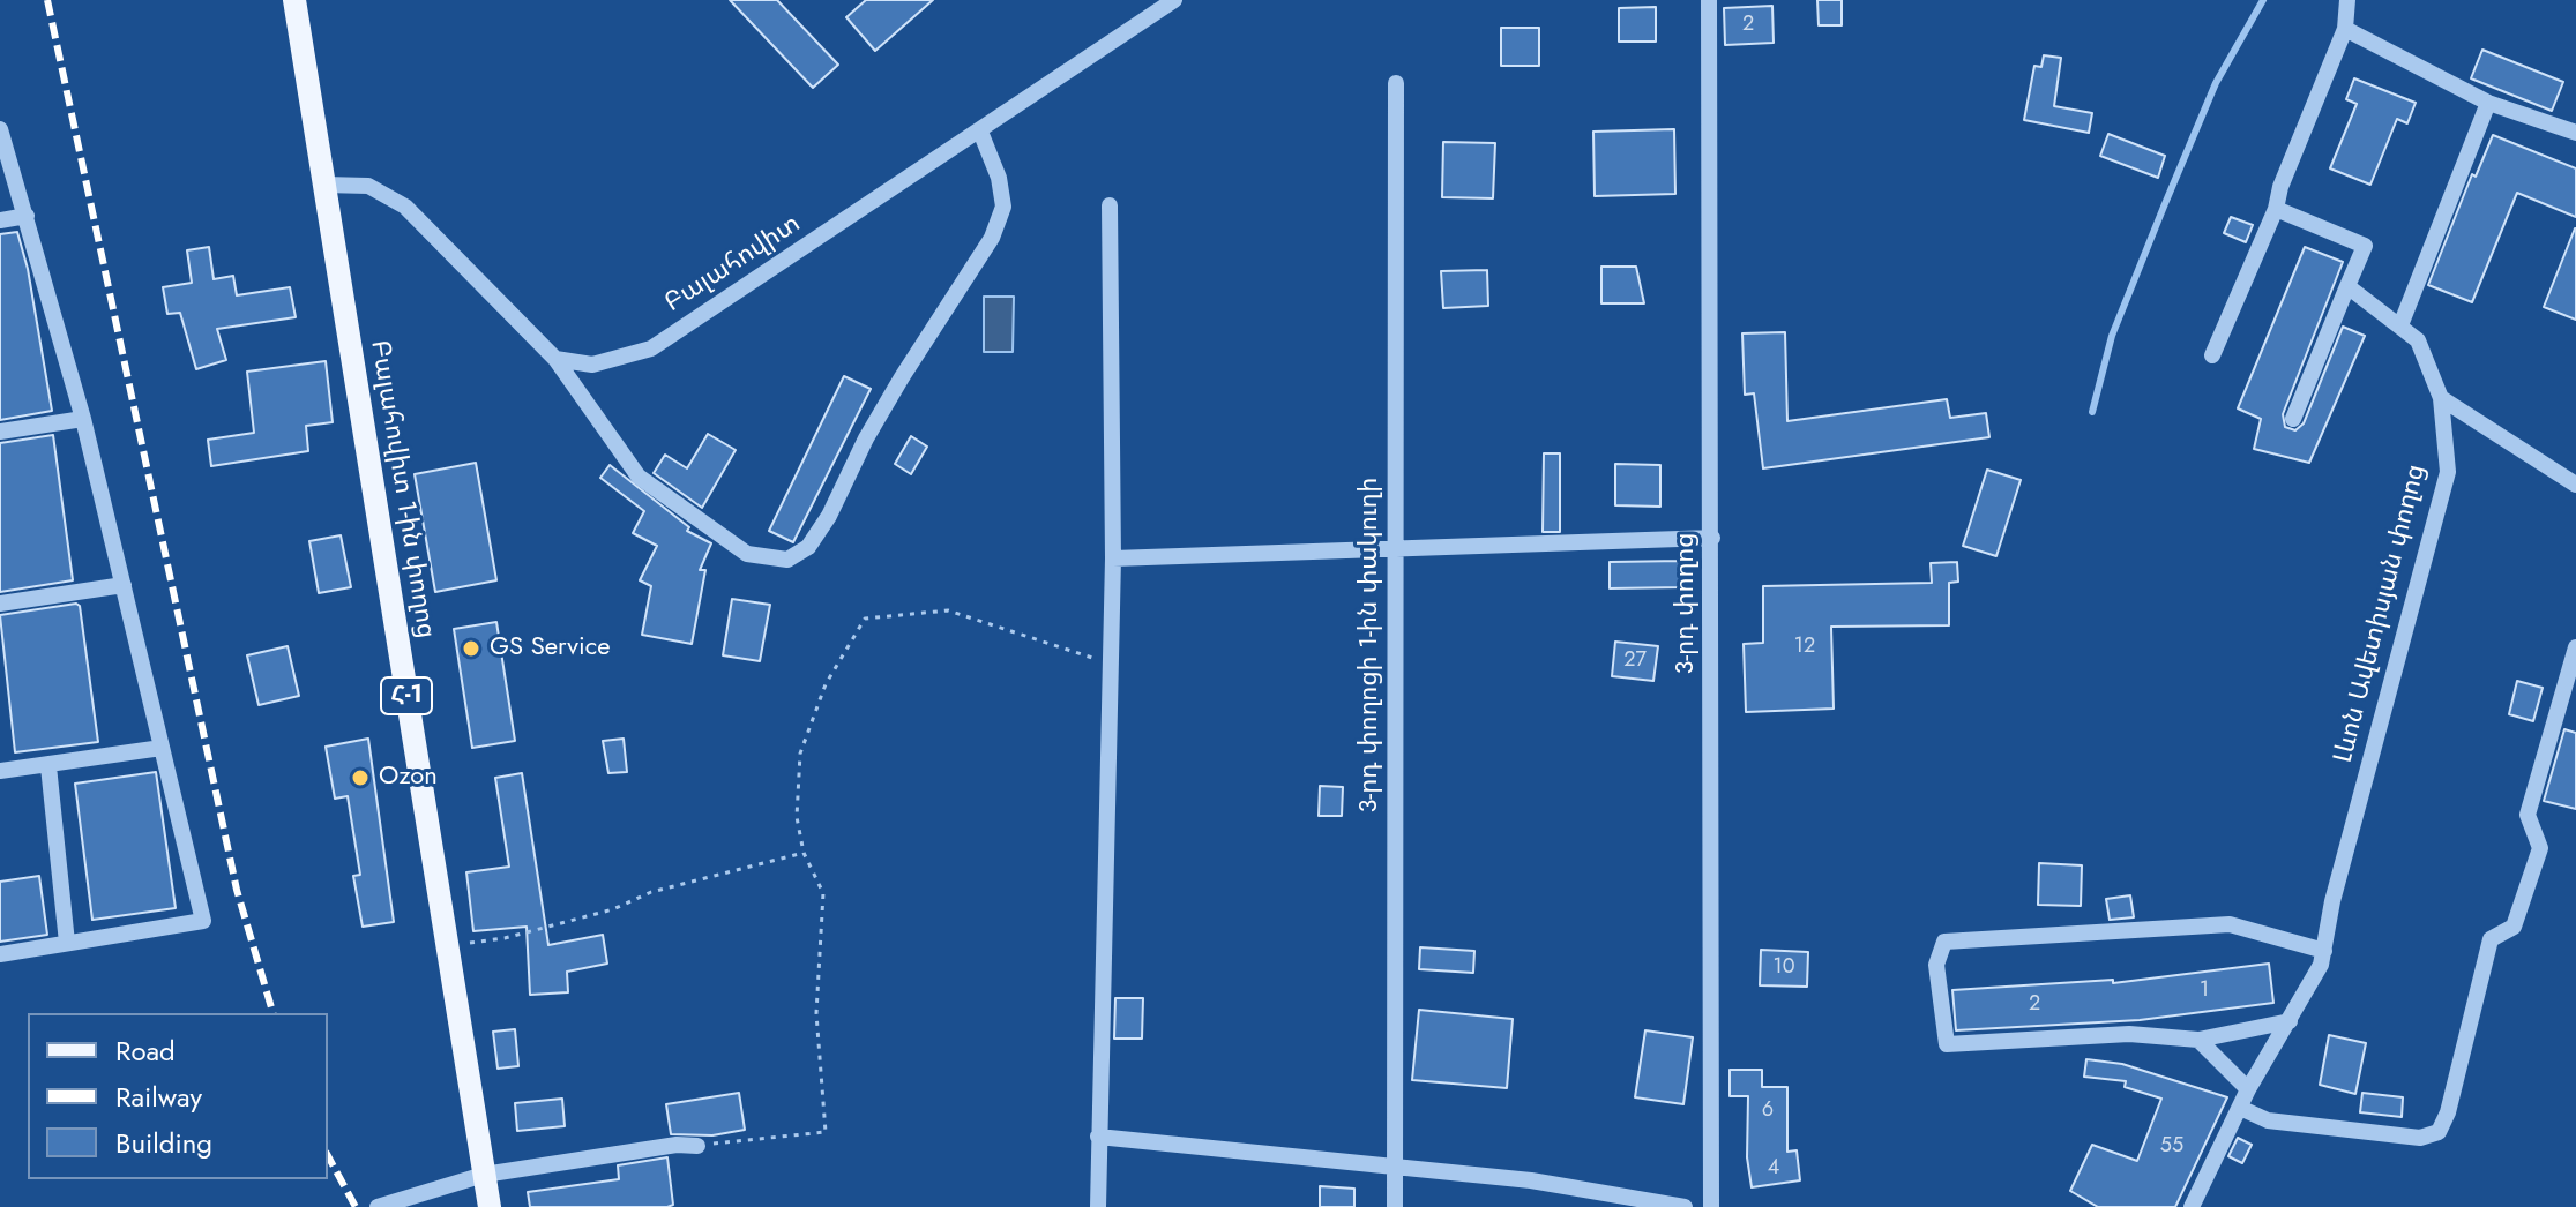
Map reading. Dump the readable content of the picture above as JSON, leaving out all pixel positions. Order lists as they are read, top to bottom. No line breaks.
{"streets":{"main road":["Բալահովիտ 1-ին փողոց","Հ-1"],"street":["Բալահովիտ","3-րդ փողոց","Լևոն Ավետիսյան փողոց","3-րդ փողոցի 1-ին փակուղի"]},"places":["GS Service","Ozon"],"house_numbers":["2","12","27","10","1","2","6","55","4"],"legend":["Road","Railway","Building"]}
